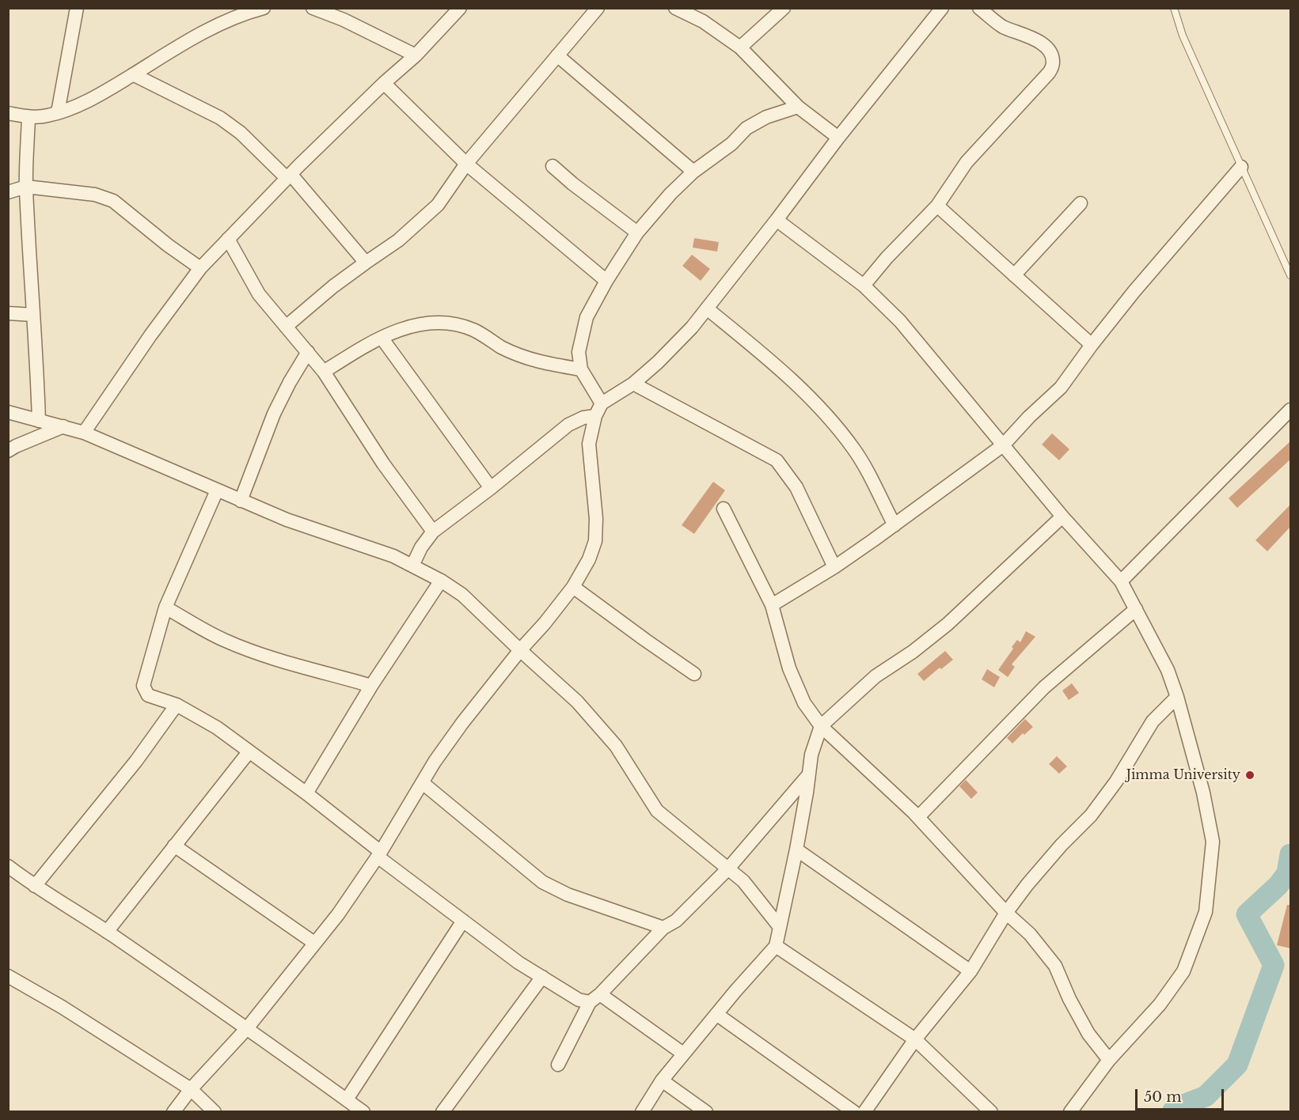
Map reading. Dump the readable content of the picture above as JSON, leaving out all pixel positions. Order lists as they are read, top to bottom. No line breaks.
{"places":["Jimma University"],"scale_bar":"50 m"}
